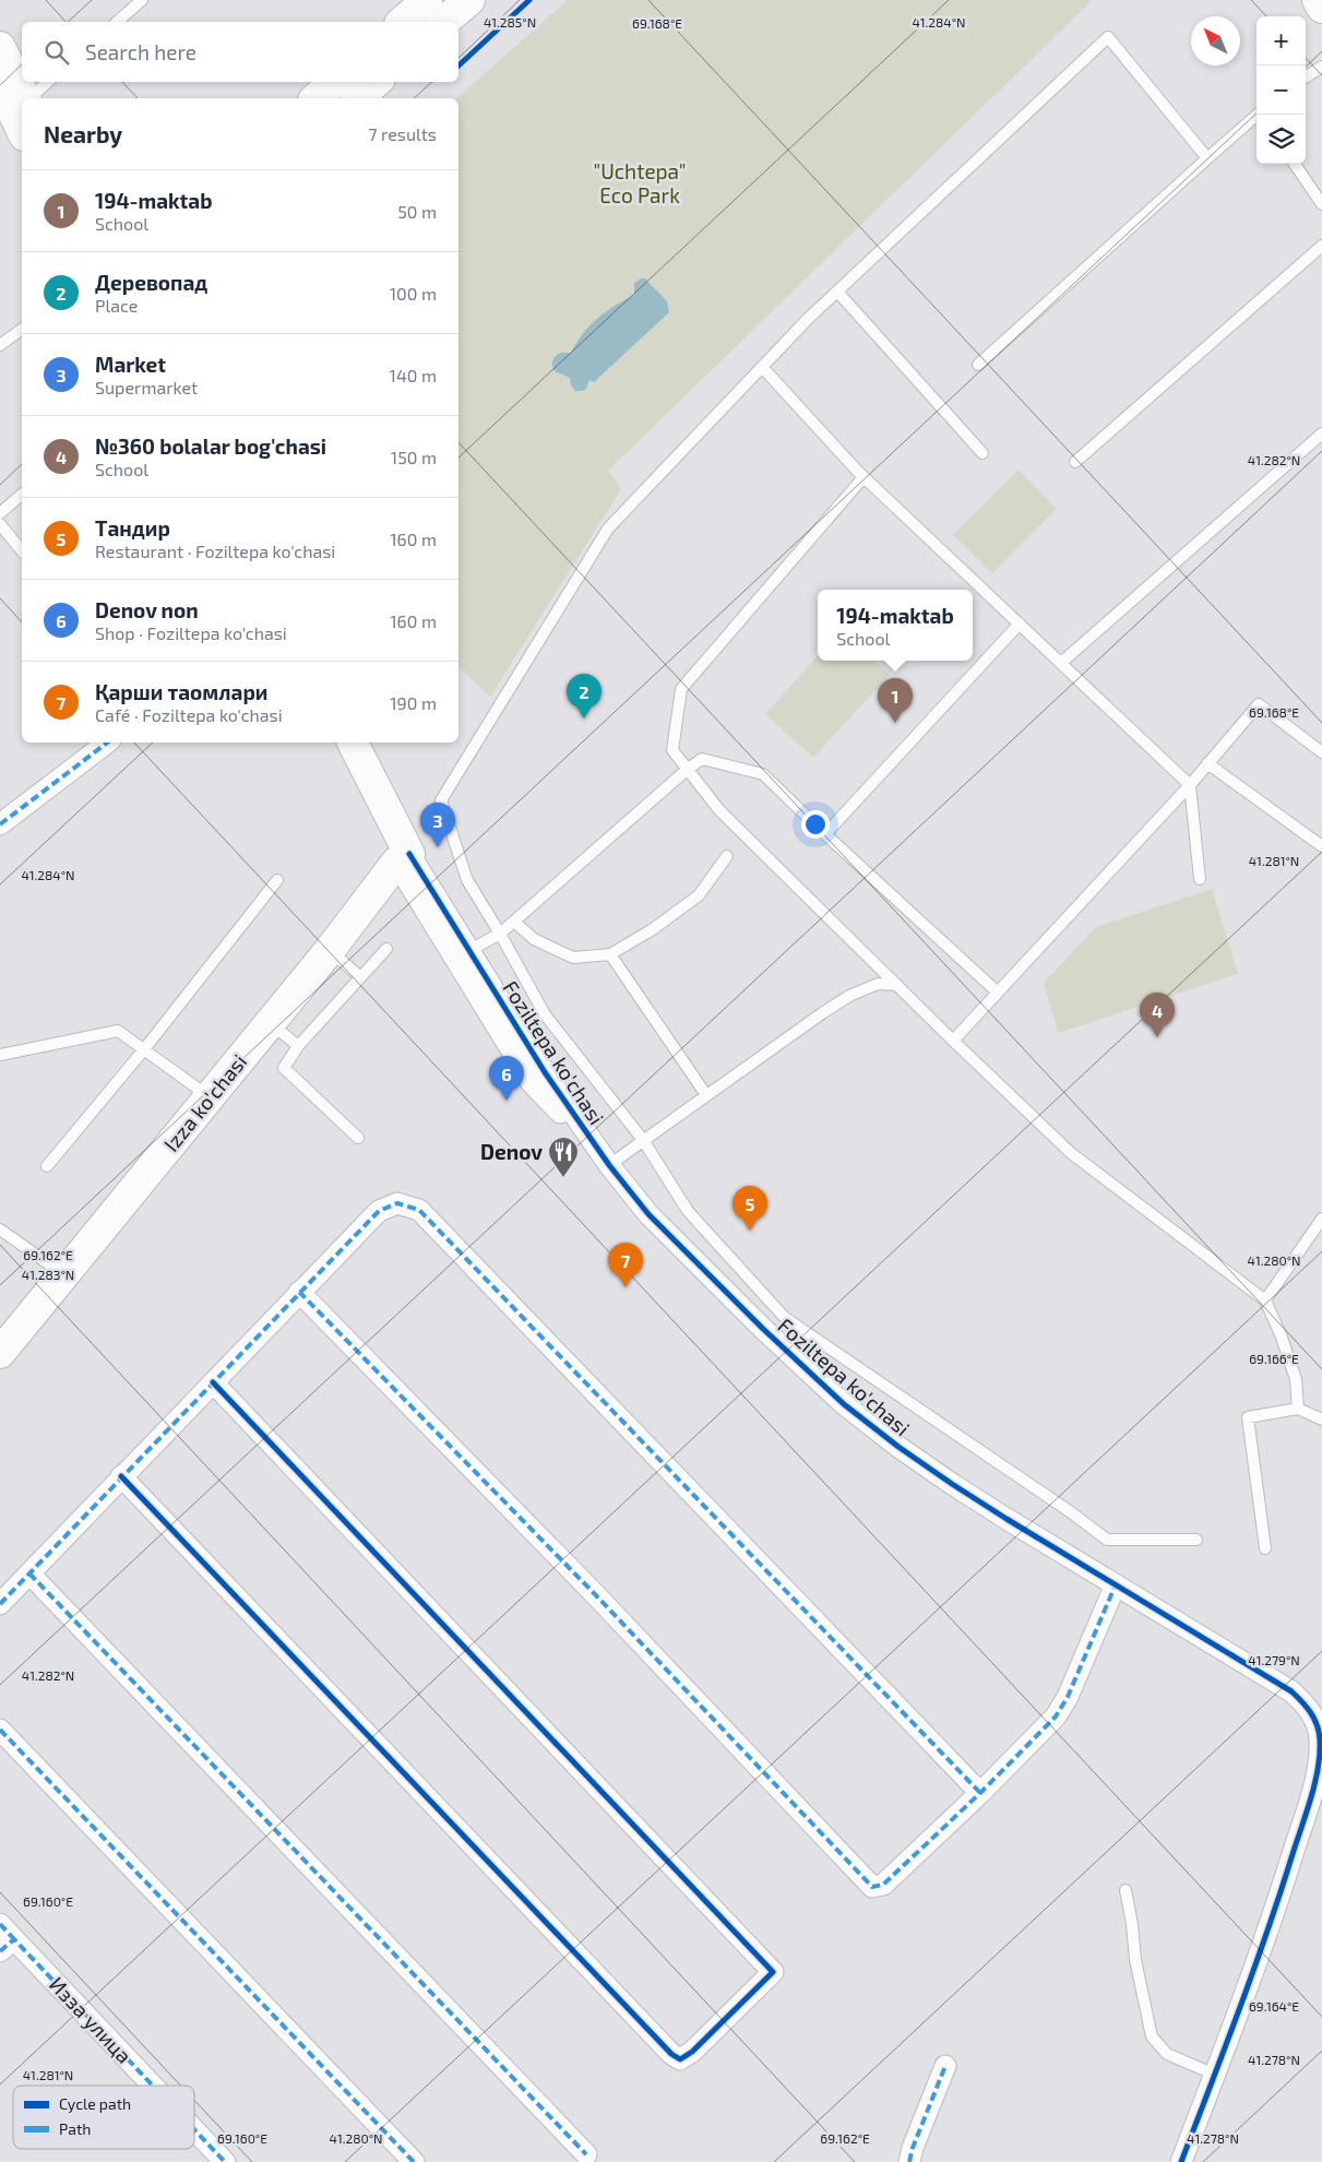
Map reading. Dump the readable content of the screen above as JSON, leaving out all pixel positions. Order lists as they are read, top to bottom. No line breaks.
{"streets":{"main road":["Foziltepa ko'chasi","Izza ko'chasi"],"street":["Изза улица"]},"crossings":[["Foziltepa ko'chasi","Izza ko'chasi"]],"parks":["\"Uchtepa\" Eco Park"],"places":{"restaurant":["Denov"]},"legend":["Cycle path","Path"],"north":"top left","page":{"map_buttons":["+","−"],"search":"Search here","heading":["Nearby","7 results"],"list":[{"mark":"1","name":"194-maktab","note":"School","value":"50 m"},{"mark":"2","name":"Деревопад","note":"Place","value":"100 m"},{"mark":"3","name":"Market","note":"Supermarket","value":"140 m"},{"mark":"4","name":"№360 bolalar bog'chasi","note":"School","value":"150 m"},{"mark":"5","name":"Тандир","note":"Restaurant · Foziltepa ko'chasi","value":"160 m"},{"mark":"6","name":"Denov non","note":"Shop · Foziltepa ko'chasi","value":"160 m"},{"mark":"7","name":"Қарши таомлари","note":"Café · Foziltepa ko'chasi","value":"190 m"}],"popup":["194-maktab","School"],"pins":["2","1","3","4","6","5","7"]},"coordinates":["41.285°N","41.284°N","69.168°E","41.282°N","41.281°N","69.162°E","41.280°N","41.283°N","69.166°E","41.279°N","69.160°E","69.164°E","41.278°N"]}
